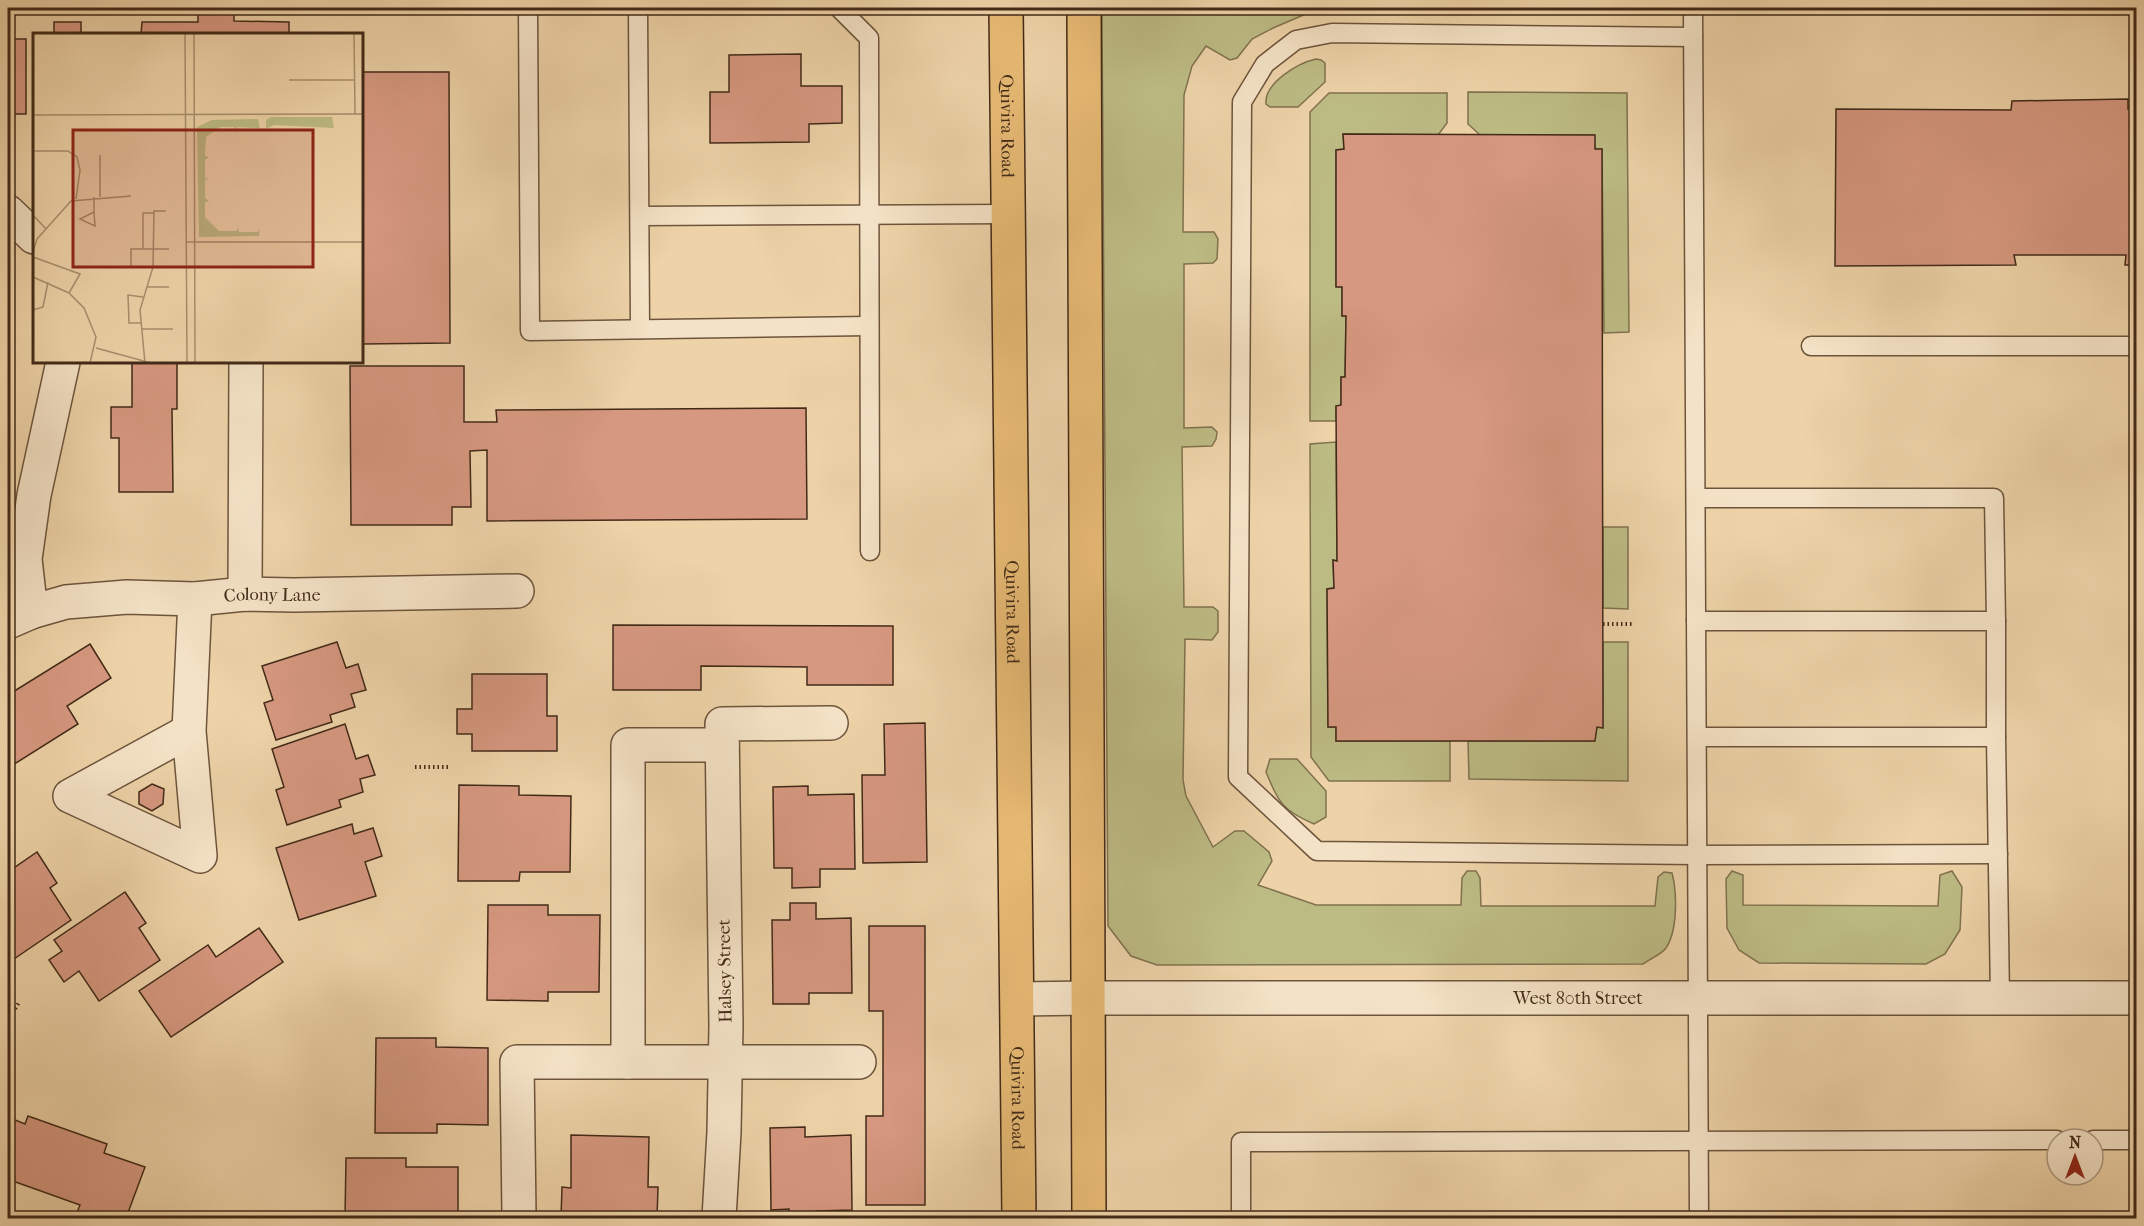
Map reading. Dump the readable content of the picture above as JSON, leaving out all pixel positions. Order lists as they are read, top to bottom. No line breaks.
{"streets":{"main road":["Quivira Road"],"street":["Colony Lane","Halsey Street","West 80th Street"]},"crossings":[["Quivira Road","West 80th Street"]],"north":"top"}
